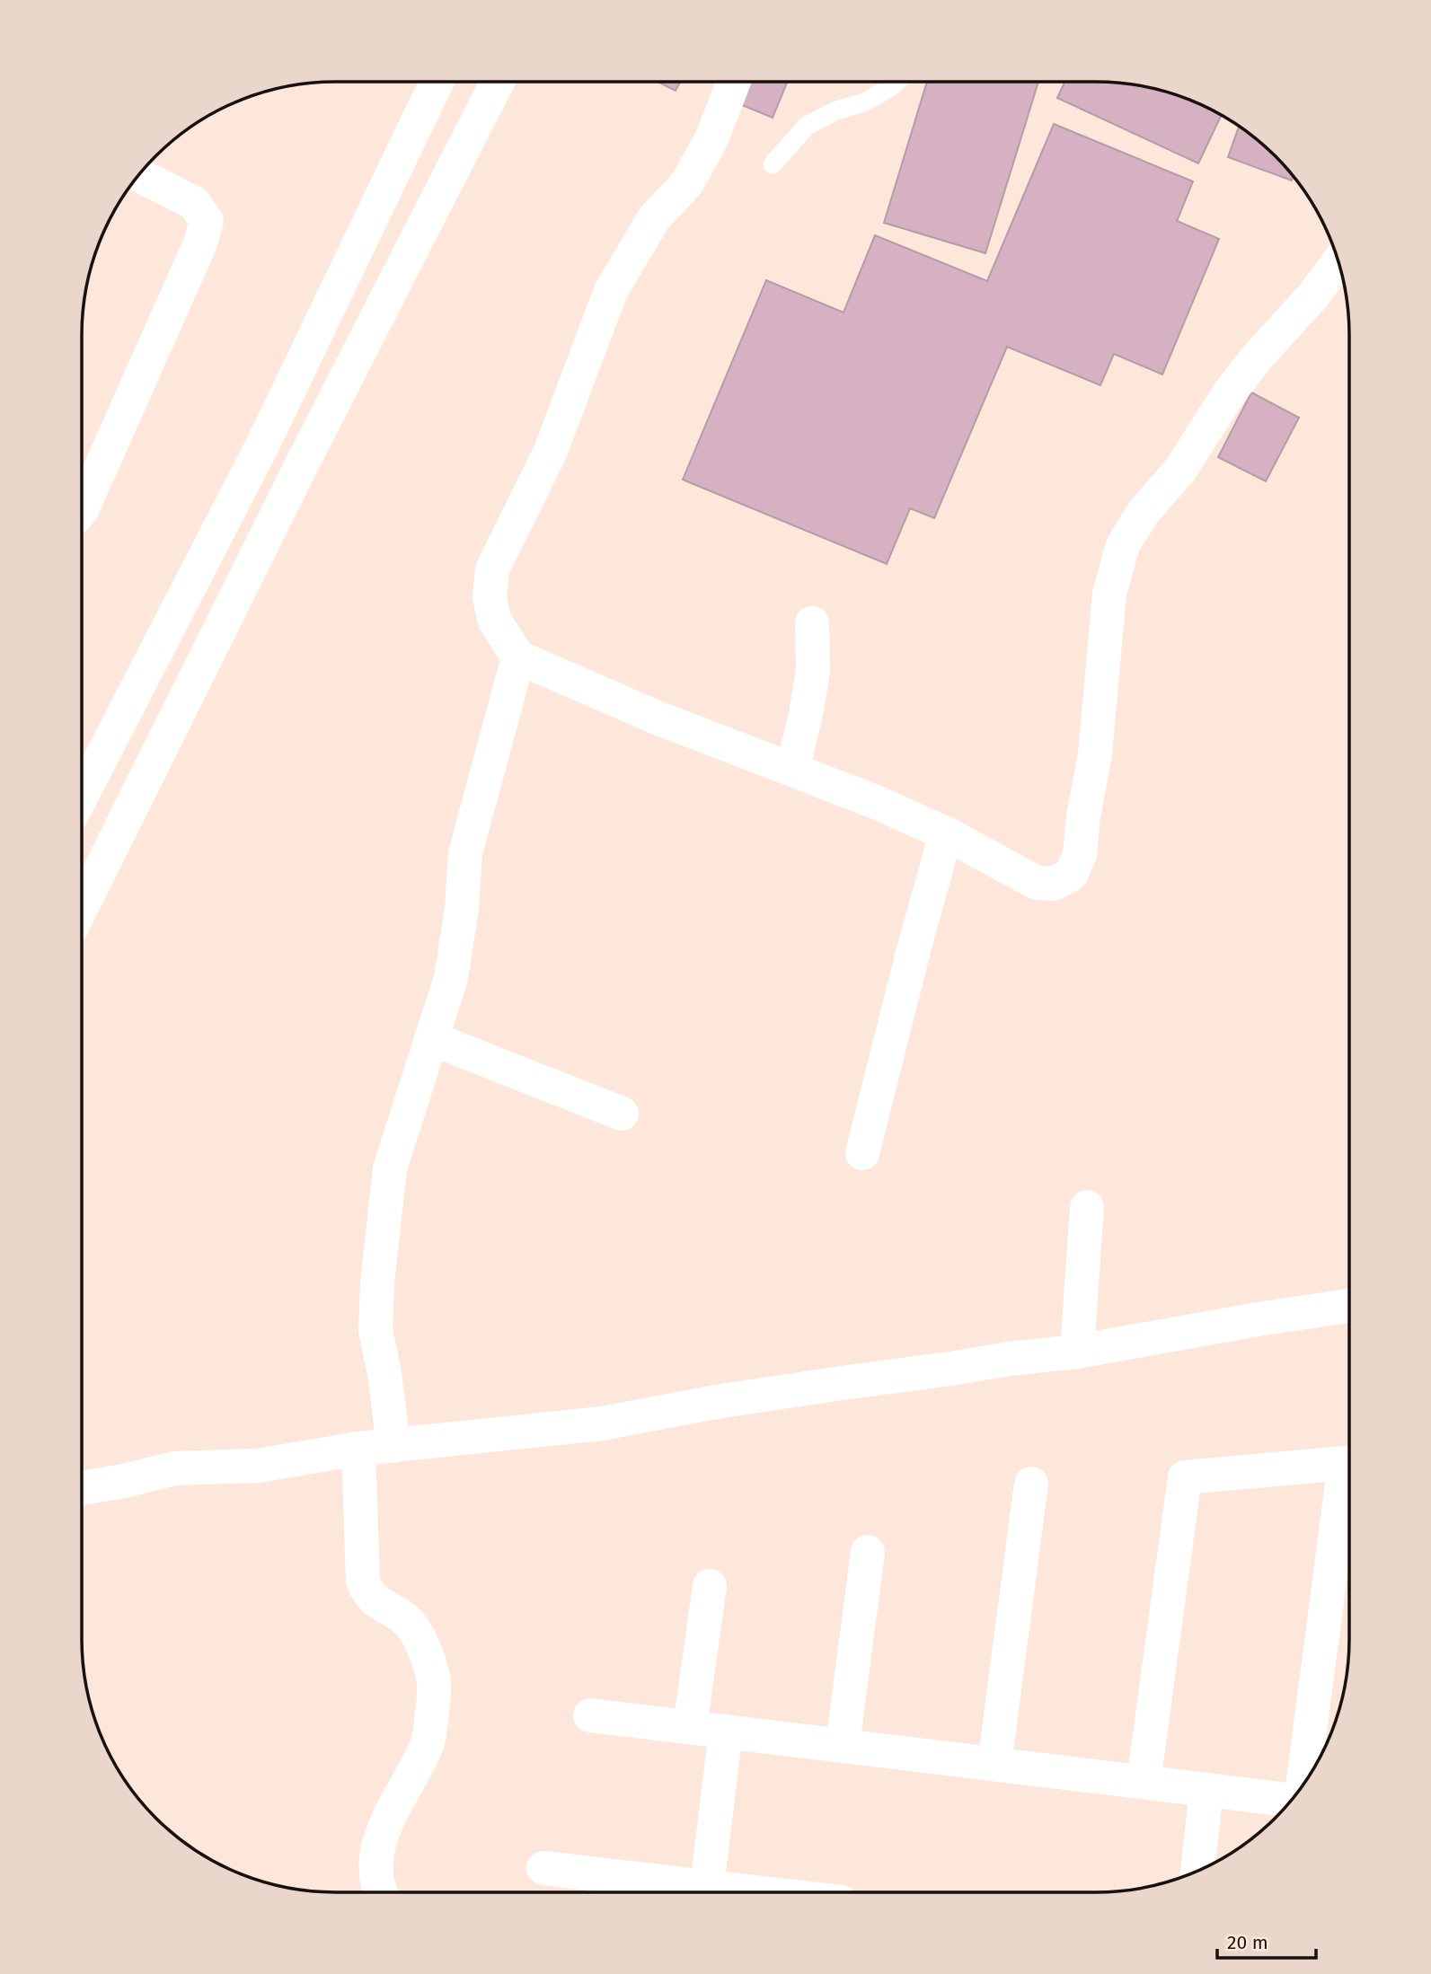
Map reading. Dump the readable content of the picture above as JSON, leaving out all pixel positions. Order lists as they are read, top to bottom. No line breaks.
{"scale_bar":"20 m"}
